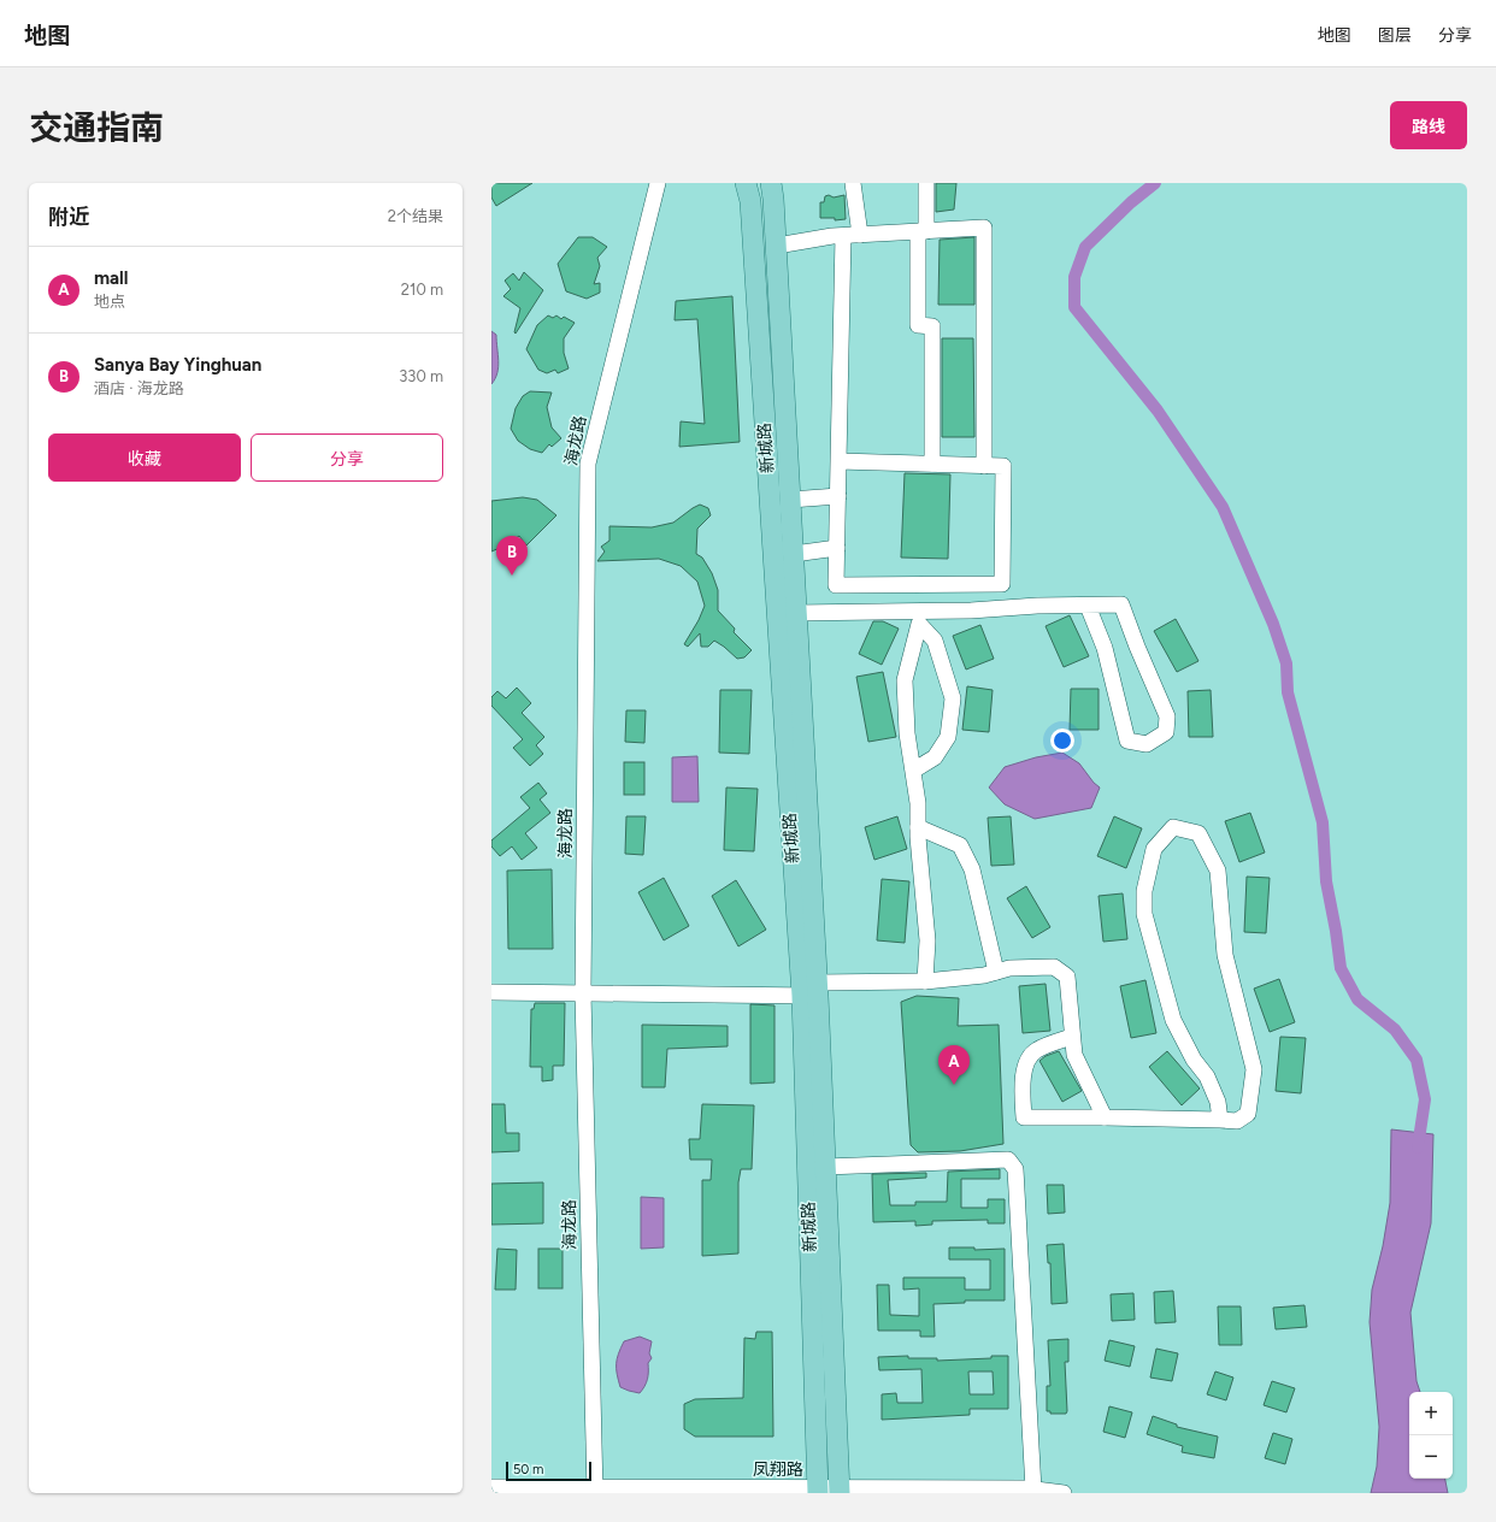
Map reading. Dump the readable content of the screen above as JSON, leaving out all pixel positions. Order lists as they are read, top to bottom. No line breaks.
{"streets":{"main road":["新城路"],"street":["海龙路","凤翔路"]},"crossings":[["海龙路","凤翔路"],["新城路","凤翔路"]],"scale_bar":"50 m","page":{"header":"地图","nav":["地图","图层","分享"],"title":"交通指南","buttons":["路线",["收藏","分享"]],"heading":["附近","2个结果"],"list":[{"mark":"A","name":"mall","note":"地点","value":"210 m"},{"mark":"B","name":"Sanya Bay Yinghuan","note":"酒店 · 海龙路","value":"330 m"}],"pins":["B","A"],"map_buttons":["+","−"],"scale":"50 m"}}
